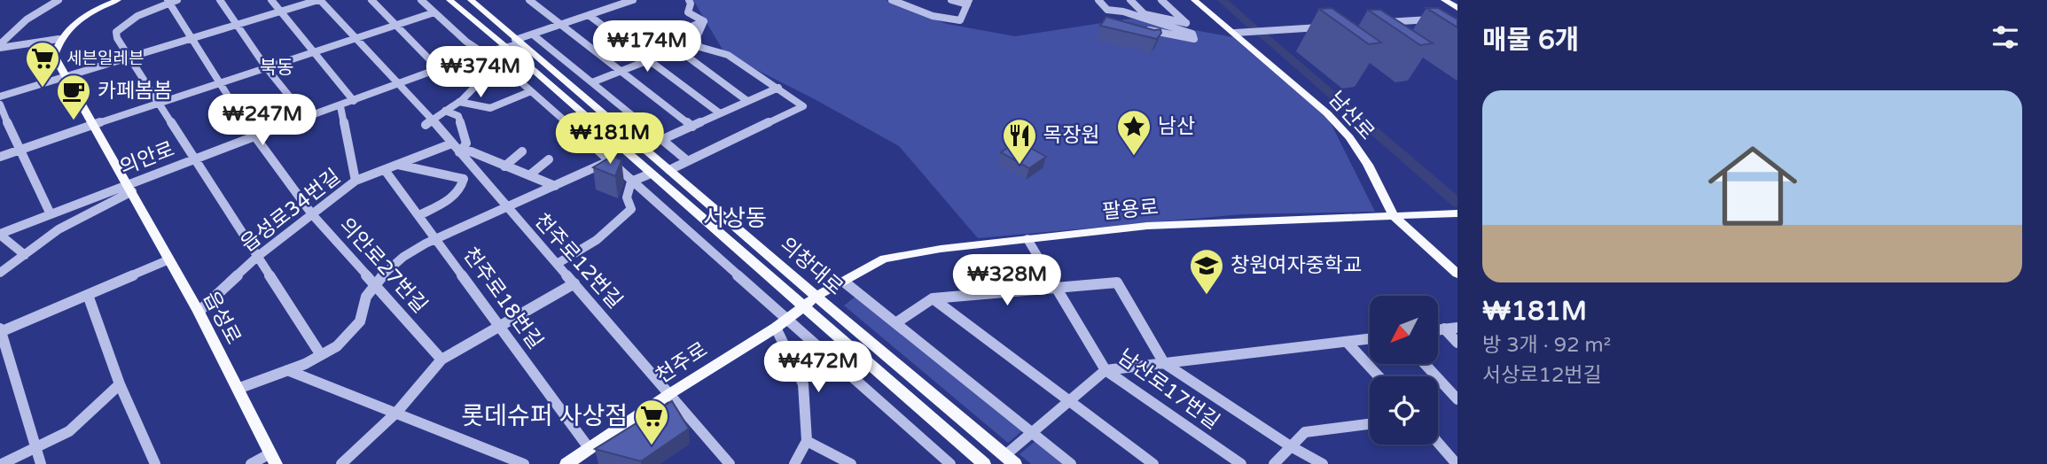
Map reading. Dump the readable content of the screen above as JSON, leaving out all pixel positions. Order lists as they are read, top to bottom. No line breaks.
{"streets":{"main road":["남산로","팔용로","의창대로","읍성로","천주로"],"street":["의안로","읍성로34번길","천주로12번길","의안로27번길","천주로18번길","남산로17번길"]},"crossings":[["남산로","팔용로"],["의안로","천주로12번길"],["의안로","의안로27번길"],["의안로","의창대로"],["의안로","읍성로"],["팔용로","의창대로"],["팔용로","천주로"],["팔용로","남산로17번길"],["읍성로34번길","천주로12번길"],["읍성로34번길","의안로27번길"],["읍성로34번길","천주로18번길"],["읍성로34번길","읍성로"],["천주로12번길","천주로"],["의창대로","천주로"],["천주로18번길","천주로"]],"districts":["북동","서상동"],"places":{"supermarket":["세븐일레븐","롯데슈퍼 사상점"],"cafe":["카페봄봄"],"place":["남산"],"restaurant":["목장원"],"school or university":["창원여자중학교"]},"north":"bottom left","page":{"heading":"매물 6개","price":["₩174M","₩374M","₩247M","₩181M","₩328M","₩472M"],"list":[{"name":"₩181M","note":"방 3개 · 92 m² · 서상로12번길"}]}}
